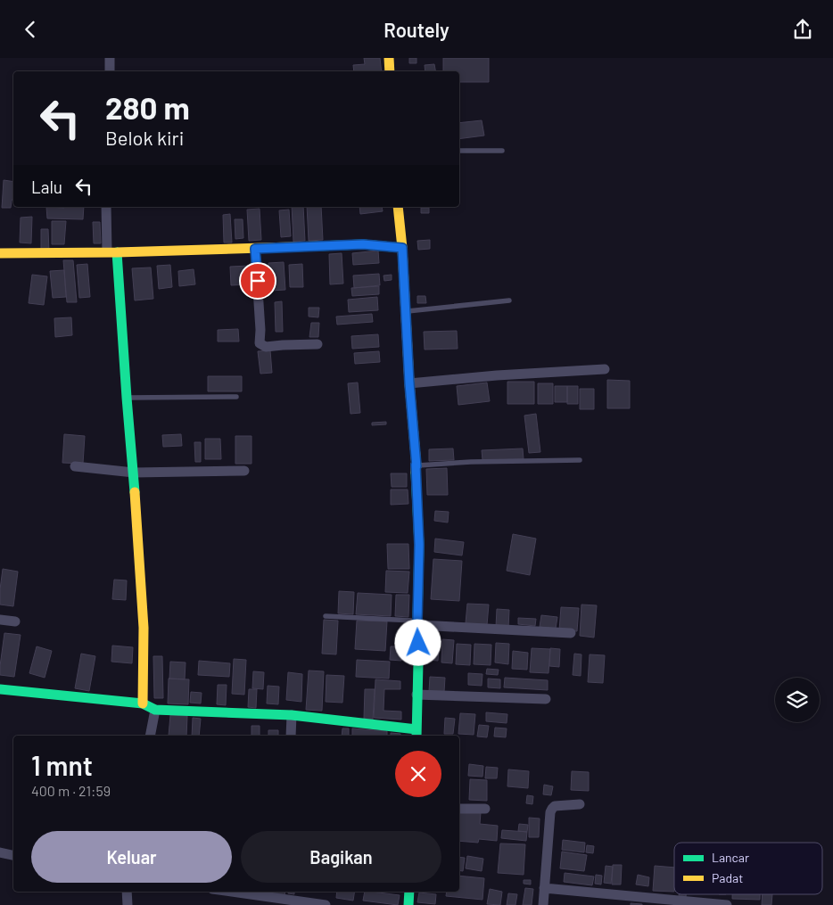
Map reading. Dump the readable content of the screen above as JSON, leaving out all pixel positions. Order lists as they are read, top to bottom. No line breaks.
{"legend":["Lancar","Padat"],"page":{"header":"Routely","turn":["280 m","Belok kiri"],"then":"Lalu","heading":["1 mnt","400 m · 21:59"],"buttons":["Keluar","Bagikan"]}}
